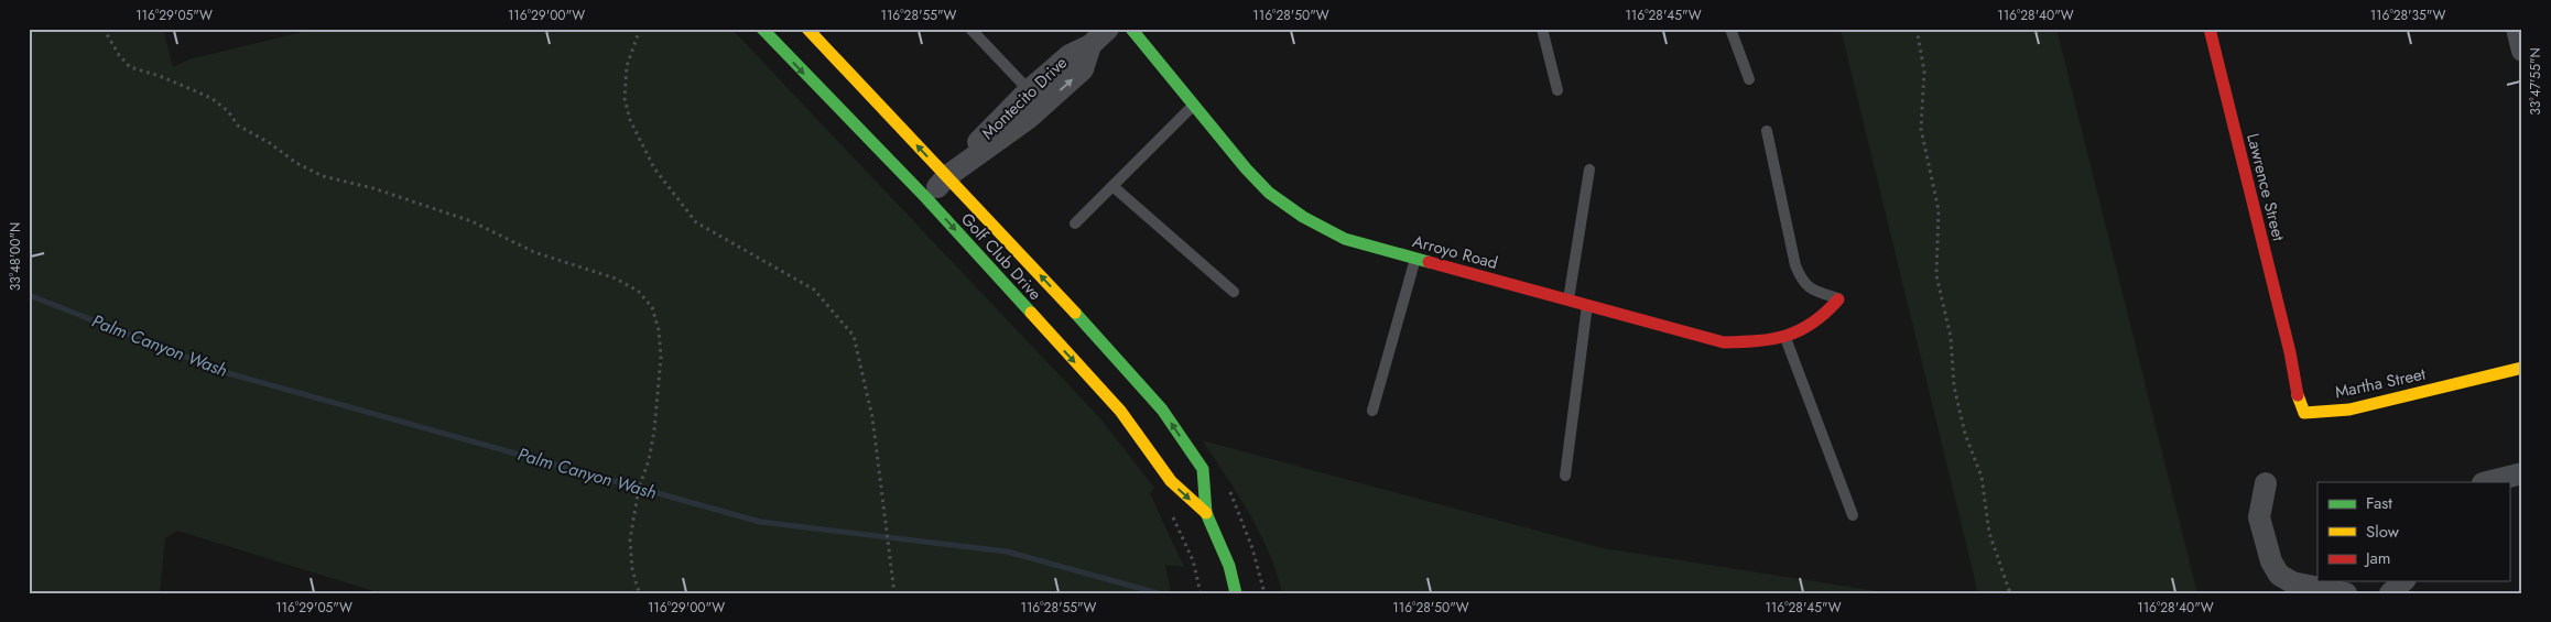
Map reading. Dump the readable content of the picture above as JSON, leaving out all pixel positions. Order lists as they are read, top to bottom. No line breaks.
{"streets":{"street":["Montecito Drive","Lawrence Street","Arroyo Road","Golf Club Drive","Martha Street"]},"crossings":[["Montecito Drive","Golf Club Drive"],["Lawrence Street","Martha Street"]],"water":["Palm Canyon Wash"],"legend":["Fast","Slow","Jam"],"coordinates":["116°29'05\"W","116°29'00\"W","116°28'55\"W","116°28'50\"W","116°28'45\"W","116°28'40\"W","116°28'35\"W","33°47'55\"N","33°48'00\"N"]}
